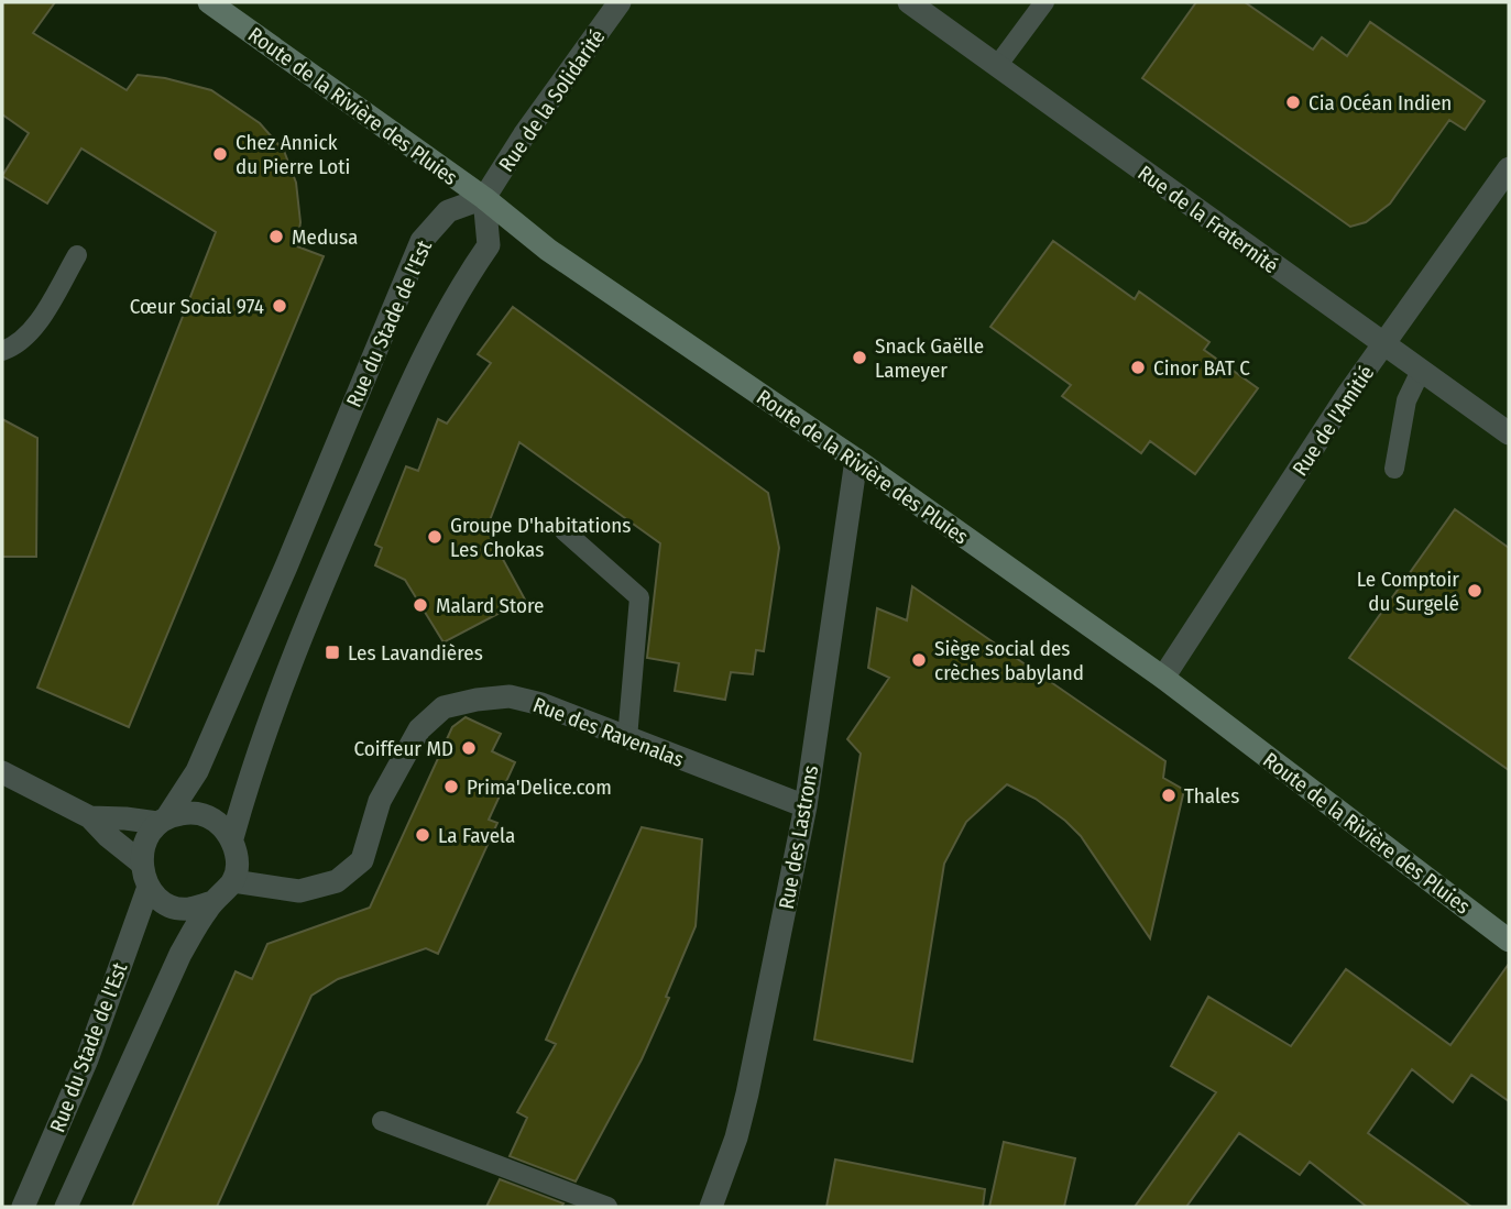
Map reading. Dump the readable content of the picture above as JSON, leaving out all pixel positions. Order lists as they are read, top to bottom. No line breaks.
{"streets":{"main road":["Route de la Rivière des Pluies"],"street":["Rue de la Solidarité","Rue de la Fraternité","Rue du Stade de l'Est","Rue de l'Amitié","Rue des Ravenalas","Rue des Lastrons"]},"crossings":[["Rue de la Solidarité","Route de la Rivière des Pluies"],["Rue de la Solidarité","Rue du Stade de l'Est"],["Route de la Rivière des Pluies","Rue du Stade de l'Est"],["Route de la Rivière des Pluies","Rue de l'Amitié"],["Route de la Rivière des Pluies","Rue des Lastrons"],["Rue de la Fraternité","Rue de l'Amitié"],["Rue du Stade de l'Est","Rue des Ravenalas"],["Rue des Ravenalas","Rue des Lastrons"]],"places":{"other":["Cia Océan Indien","Chez Annick du Pierre Loti","Medusa","Cœur Social 974","Snack Gaëlle Lameyer","Cinor BAT C","Groupe D'habitations Les Chokas","Le Comptoir du Surgelé","Malard Store","Siège social des crèches babyland","Coiffeur MD","Prima'Delice.com","Thales","La Favela"],"transit":["Les Lavandières"]}}
